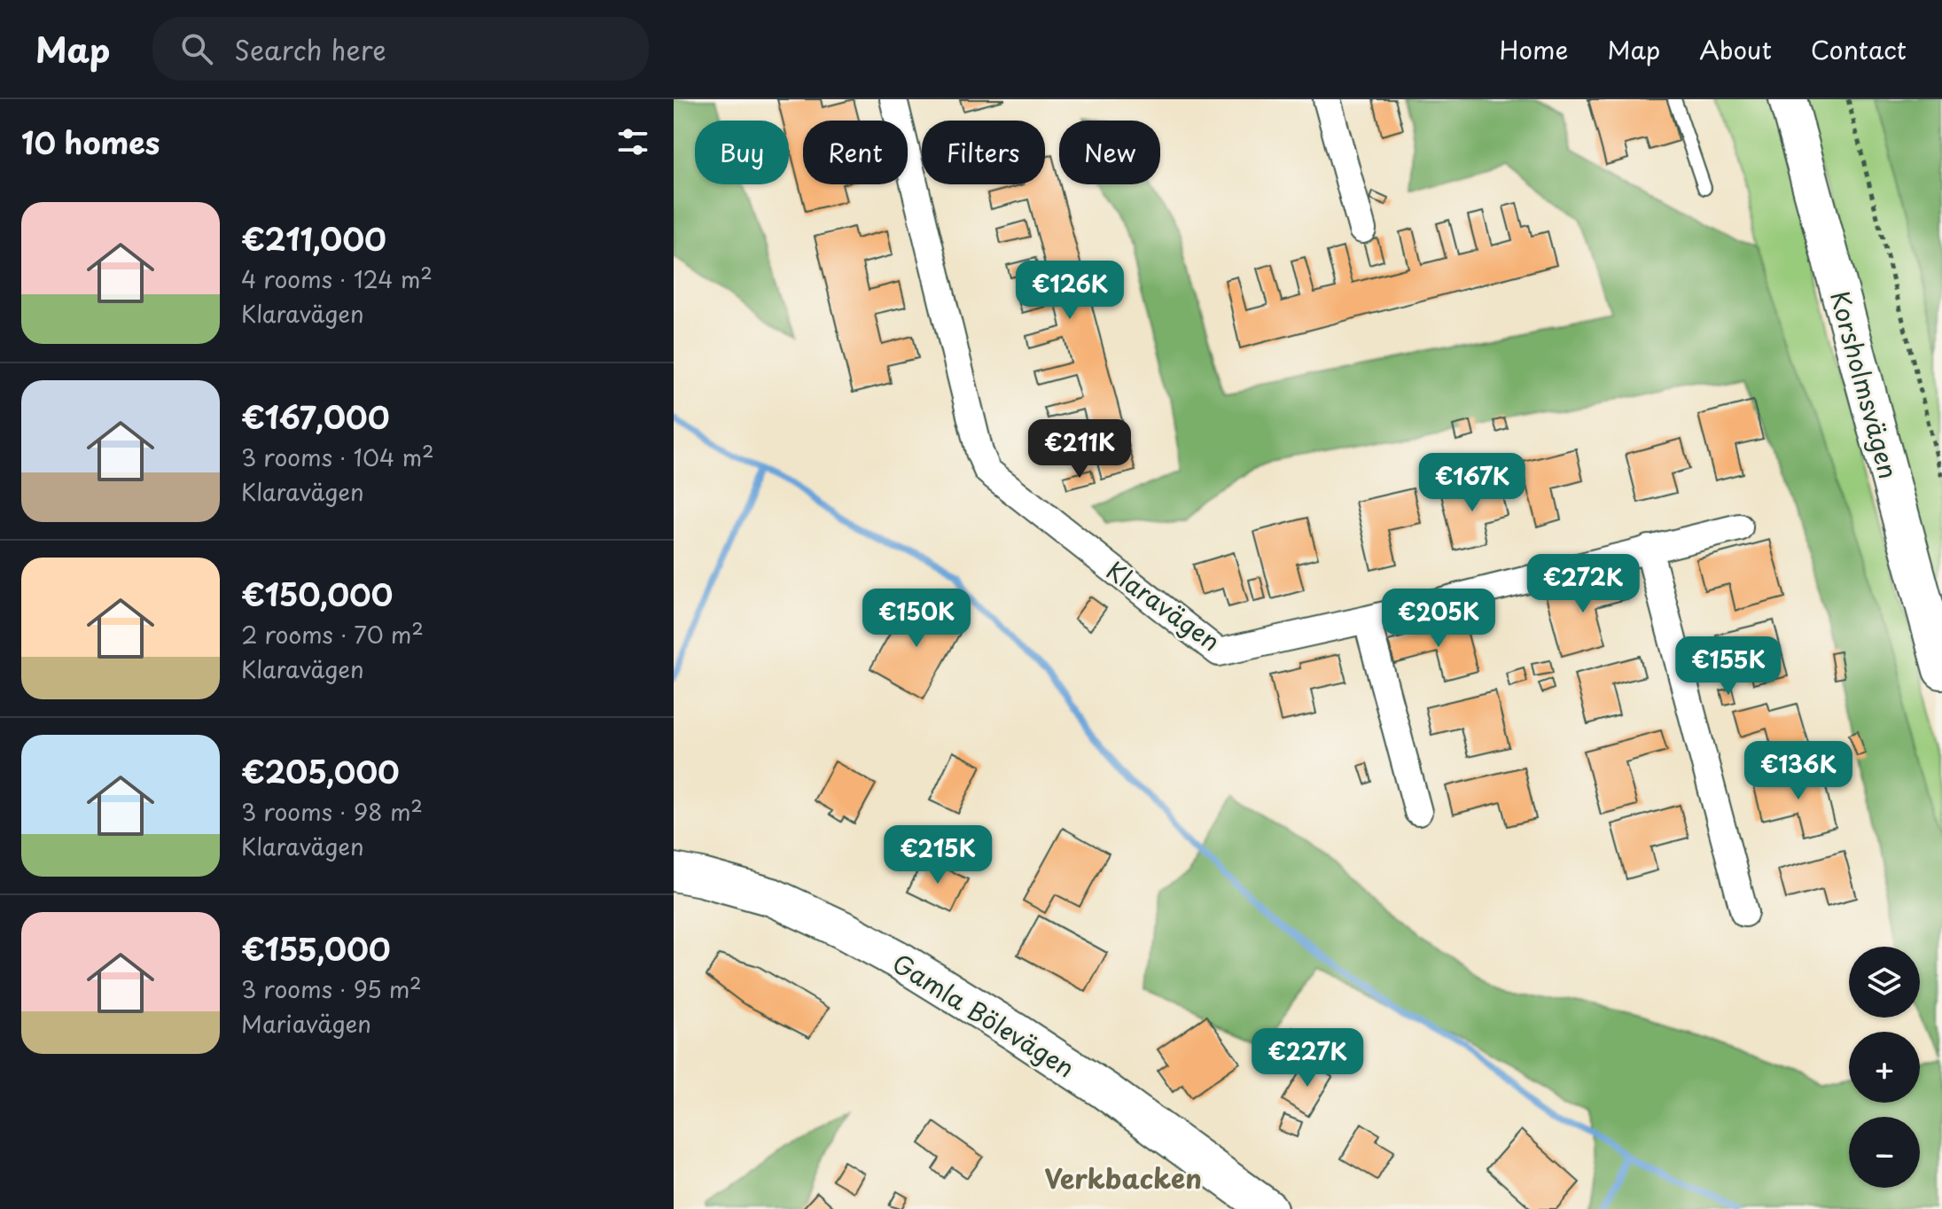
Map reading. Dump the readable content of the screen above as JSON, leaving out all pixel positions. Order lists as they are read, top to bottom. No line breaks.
{"streets":{"street":["Korsholmsvägen","Klaravägen","Gamla Bölevägen"]},"districts":["Verkbacken"],"page":{"header":"Map","search":"Search here","nav":["Home","Map","About","Contact"],"heading":"10 homes","chip":["Buy","Rent","Filters","New"],"list":[{"name":"€211,000","note":"4 rooms · 124 m² · Klaravägen"},{"name":"€167,000","note":"3 rooms · 104 m² · Klaravägen"},{"name":"€150,000","note":"2 rooms · 70 m² · Klaravägen"},{"name":"€205,000","note":"3 rooms · 98 m² · Klaravägen"},{"name":"€155,000","note":"3 rooms · 95 m² · Mariavägen"}],"price":["€126K","€211K","€167K","€272K","€150K","€205K","€155K","€136K","€215K","€227K"],"map_buttons":["+","−"]}}
